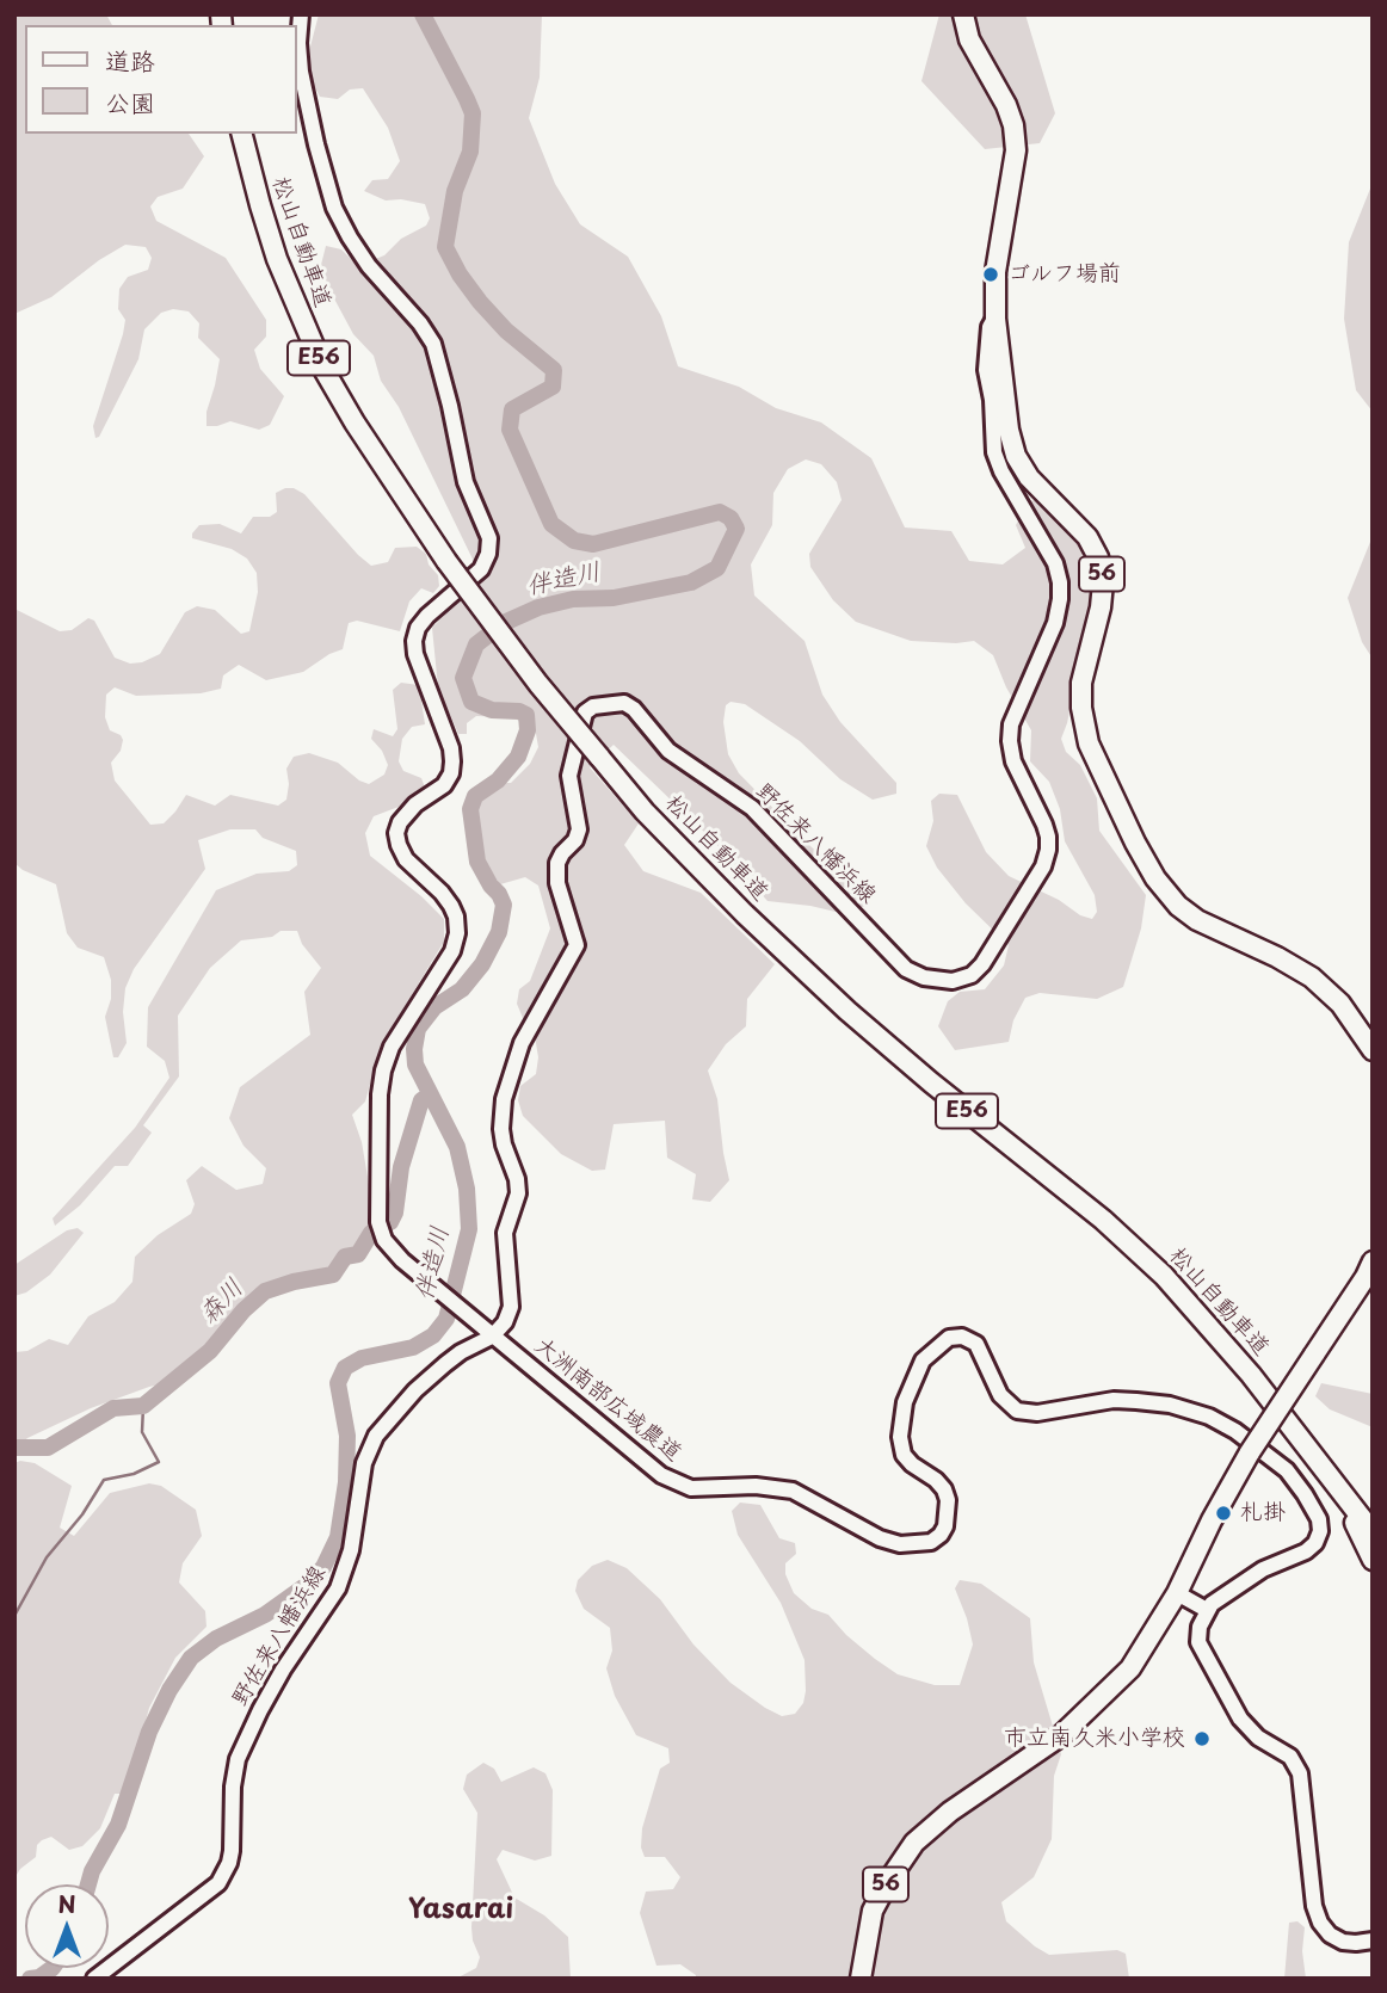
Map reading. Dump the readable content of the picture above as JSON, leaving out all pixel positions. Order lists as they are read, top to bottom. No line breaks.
{"streets":{"highway":["松山自動車道","E56","56"],"street":["野佐来八幡浜線","大洲南部広域農道"]},"crossings":[["56","野佐来八幡浜線"],["野佐来八幡浜線","大洲南部広域農道"]],"districts":["Yasarai"],"water":["伴造川","森川"],"places":["ゴルフ場前","札掛","市立南久米小学校"],"legend":["道路","公園"],"north":"top"}
